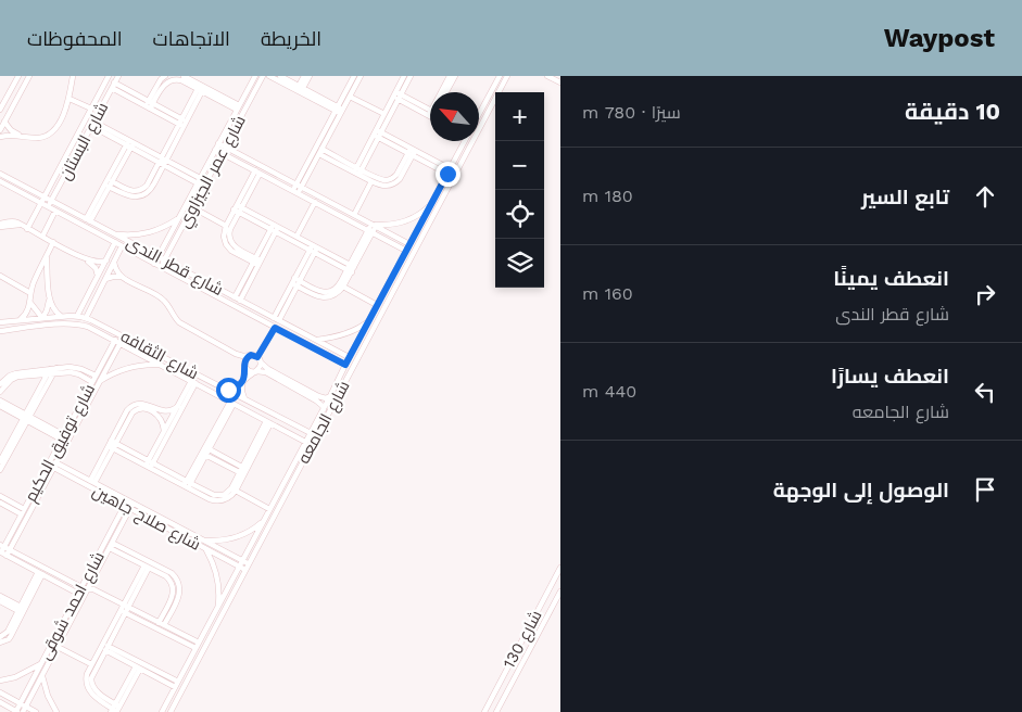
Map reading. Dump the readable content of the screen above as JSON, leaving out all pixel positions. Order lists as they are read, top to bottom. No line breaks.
{"streets":{"street":["شارع البستان","شارع عمر الجيزاوي","شارع قطر الندى","شارع الثقافه","شارع الجامعه","شارع توفيق الحكيم","شارع صلاح جاهين","شارع احمد شوقى","شارع 130"]},"crossings":[["شارع البستان","شارع قطر الندى"],["شارع عمر الجيزاوي","شارع قطر الندى"],["شارع قطر الندى","شارع الجامعه"],["شارع الثقافه","شارع الجامعه"],["شارع الثقافه","شارع توفيق الحكيم"],["شارع الجامعه","شارع صلاح جاهين"],["شارع توفيق الحكيم","شارع صلاح جاهين"],["شارع صلاح جاهين","شارع احمد شوقى"]],"north":"top left","page":{"header":"Waypost","nav":["الخريطة","الاتجاهات","المحفوظات"],"heading":["10 دقيقة","سيرًا · 780 m"],"map_buttons":["+","−"],"list":[["تابع السير","180 m"],["انعطف يمينًا","شارع قطر الندى","160 m"],["انعطف يسارًا","شارع الجامعه","440 m"],"الوصول إلى الوجهة"]}}
